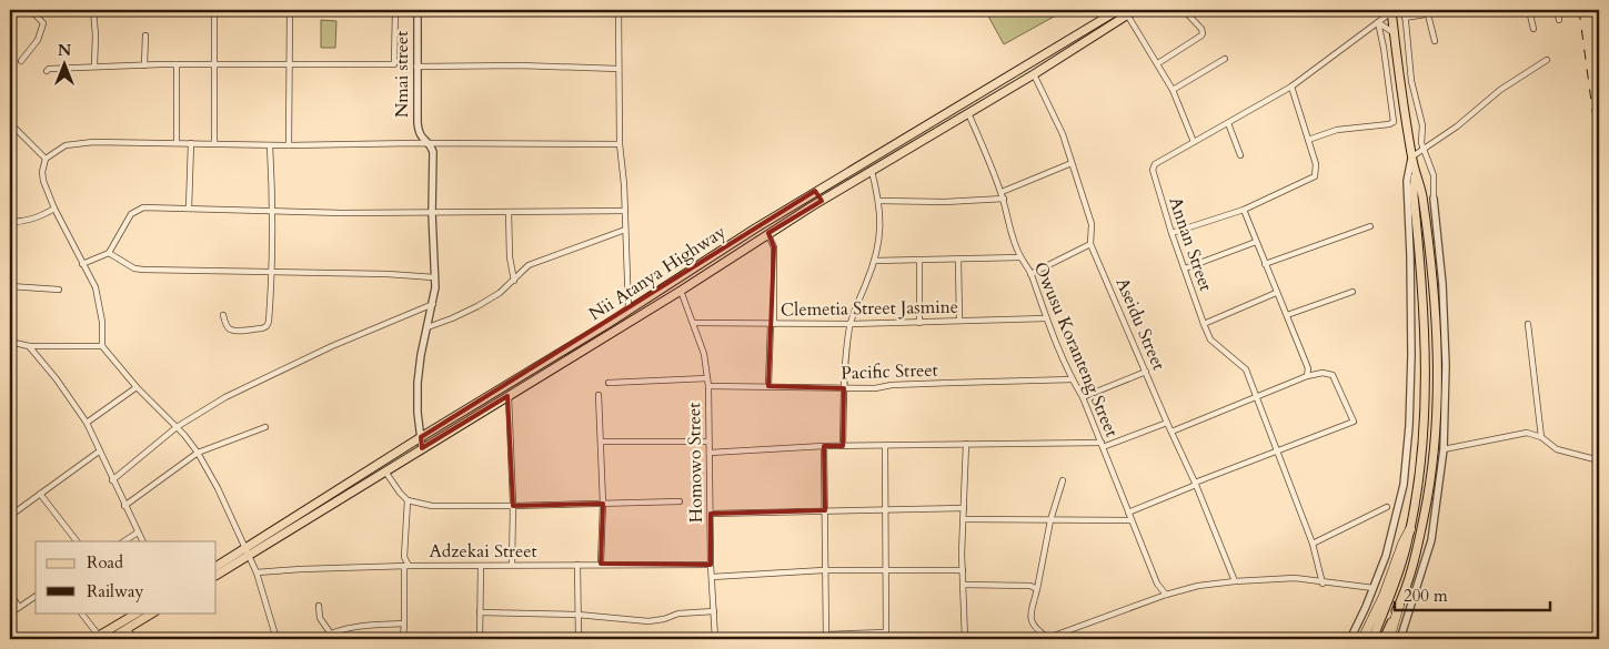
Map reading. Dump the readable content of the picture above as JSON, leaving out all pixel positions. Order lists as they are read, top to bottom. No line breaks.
{"streets":{"main road":["Nii Atanya Highway"],"street":["Nmai street","Annan Street","Clemetia Street Jasmine","Aseidu Street","Owusu Koranteng Street","Pacific Street","Homowo Street","Adzekai Street"]},"crossings":[["Clemetia Street Jasmine","Owusu Koranteng Street"],["Clemetia Street Jasmine","Homowo Street"],["Owusu Koranteng Street","Pacific Street"],["Pacific Street","Homowo Street"],["Homowo Street","Adzekai Street"]],"legend":["Road","Railway"],"scale_bar":"200 m","north":"top"}
